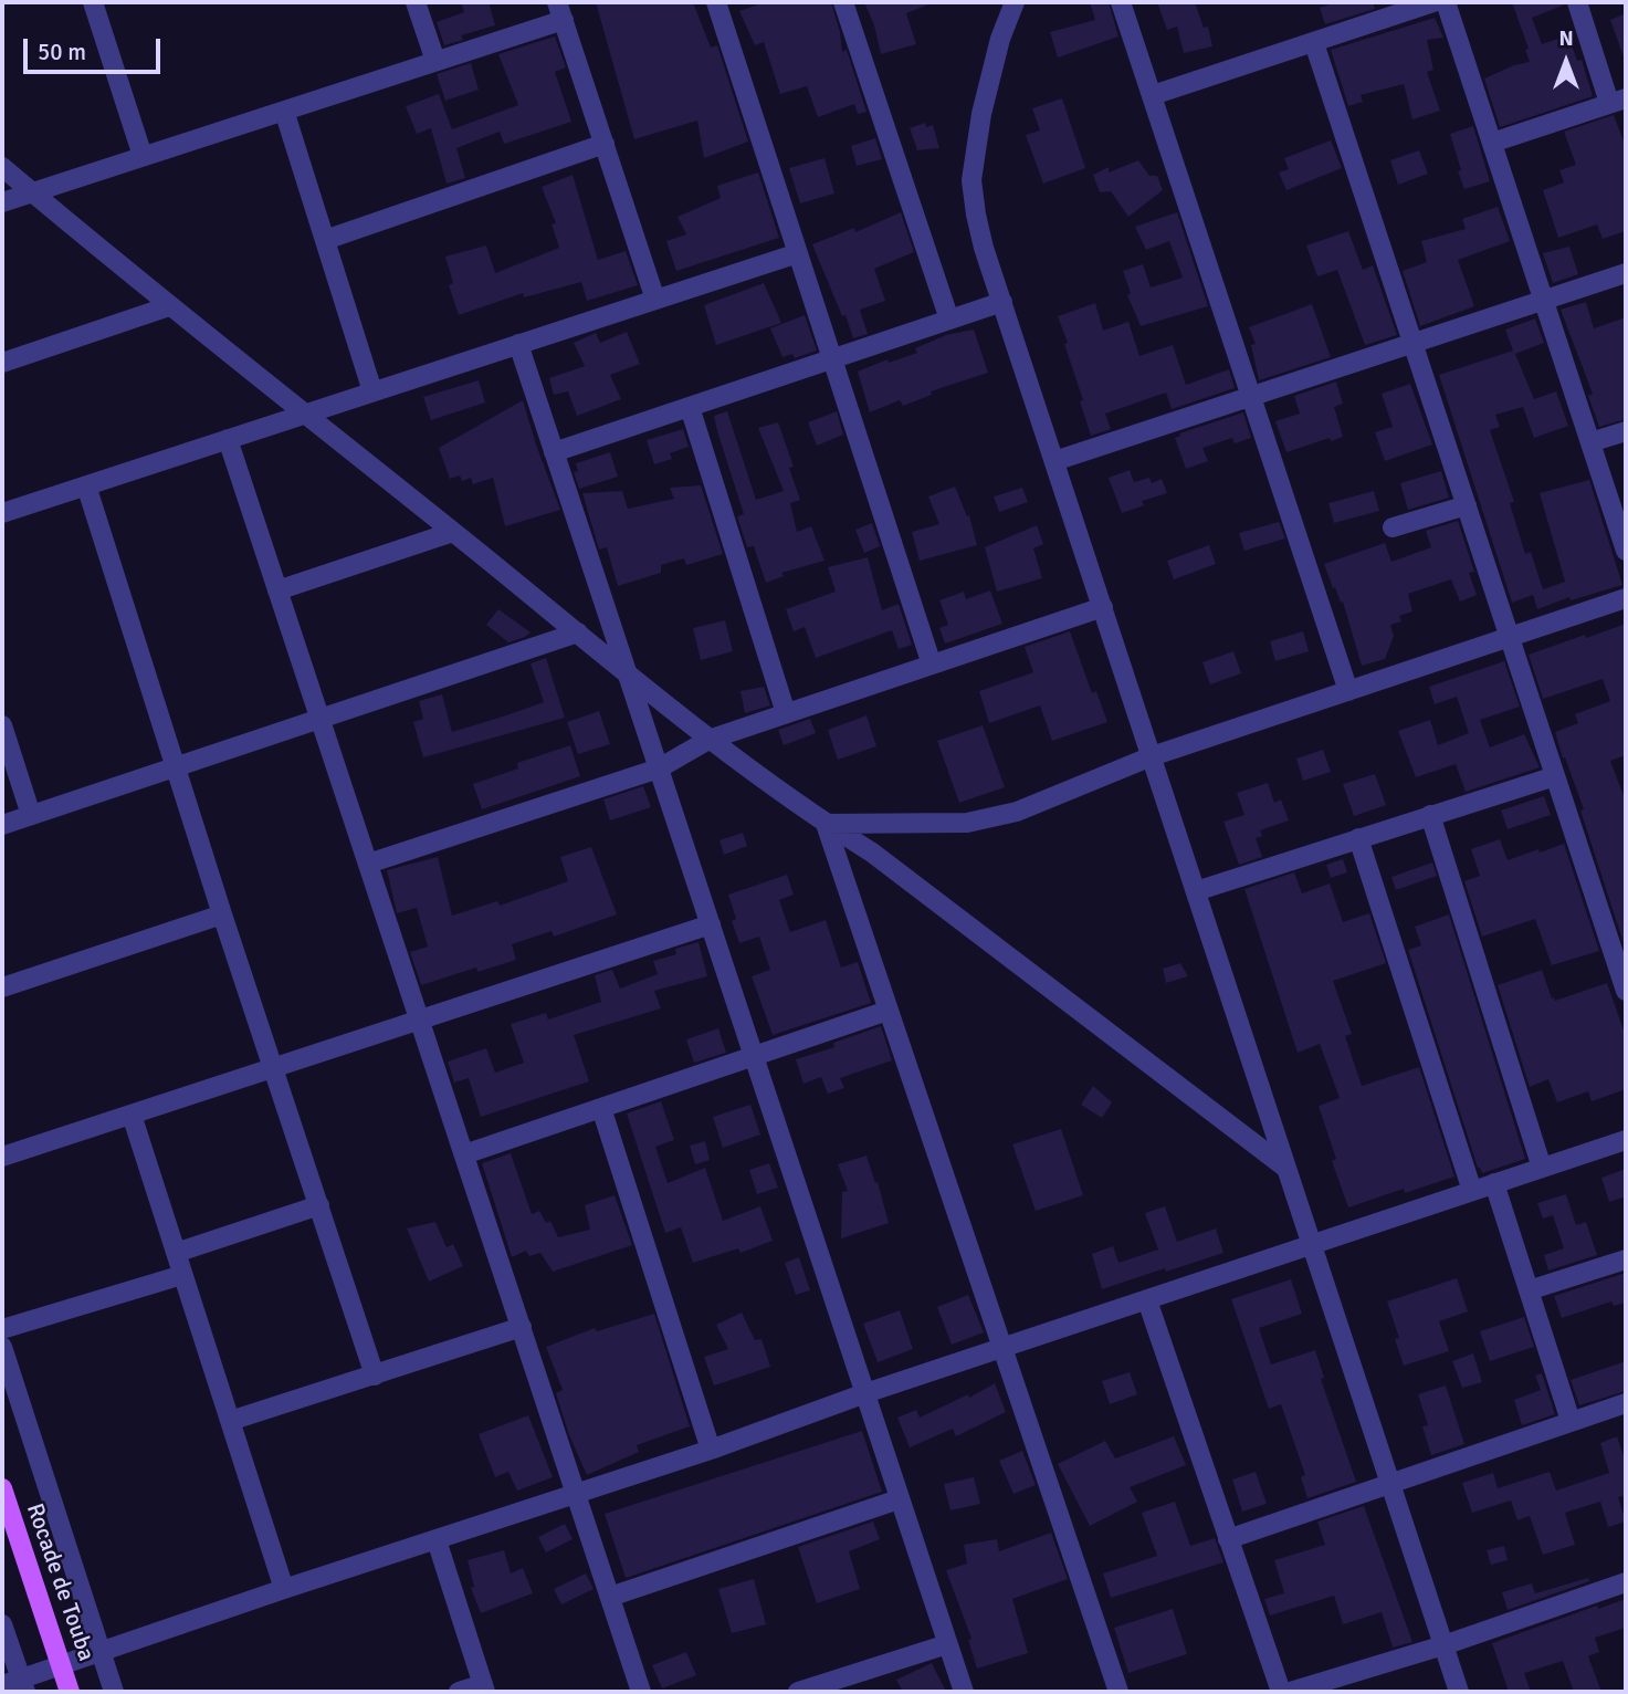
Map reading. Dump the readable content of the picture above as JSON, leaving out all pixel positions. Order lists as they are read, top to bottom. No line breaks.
{"streets":{"main road":["Rocade de Touba"]},"scale_bar":"50 m","north":"top"}
